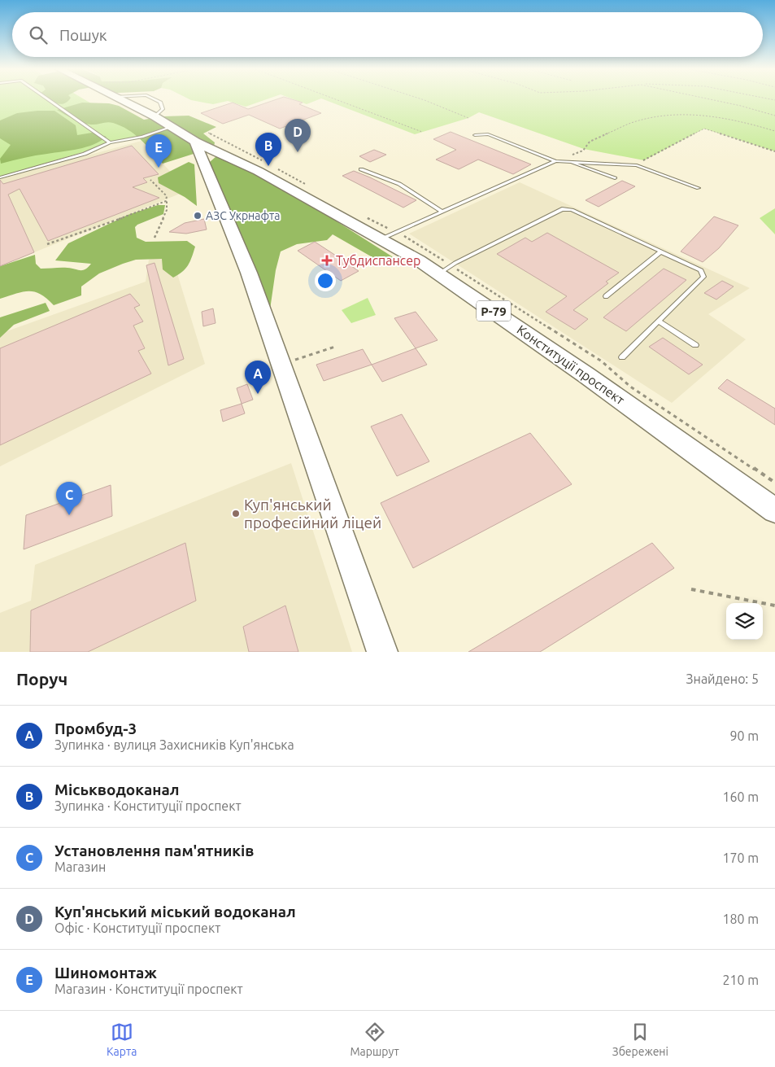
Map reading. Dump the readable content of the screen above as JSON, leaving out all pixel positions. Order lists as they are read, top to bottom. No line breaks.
{"streets":{"main road":["Р-79","Конституції проспект"]},"places":{"other":["АЗС Укрнафта","Куп'янський професійний ліцей"],"health":["Тубдиспансер"]},"page":{"search":"Пошук","pins":["D","B","E","A","C"],"heading":["Поруч","Знайдено: 5"],"list":[{"mark":"A","name":"Промбуд-3","note":"Зупинка · вулиця Захисників Куп'янська","value":"90 m"},{"mark":"B","name":"Міськводоканал","note":"Зупинка · Конституції проспект","value":"160 m"},{"mark":"C","name":"Установлення пам'ятників","note":"Магазин","value":"170 m"},{"mark":"D","name":"Куп'янський міський водоканал","note":"Офіс · Конституції проспект","value":"180 m"},{"mark":"E","name":"Шиномонтаж","note":"Магазин · Конституції проспект","value":"210 m"}],"nav":["Карта","Маршрут","Збережені"]}}
